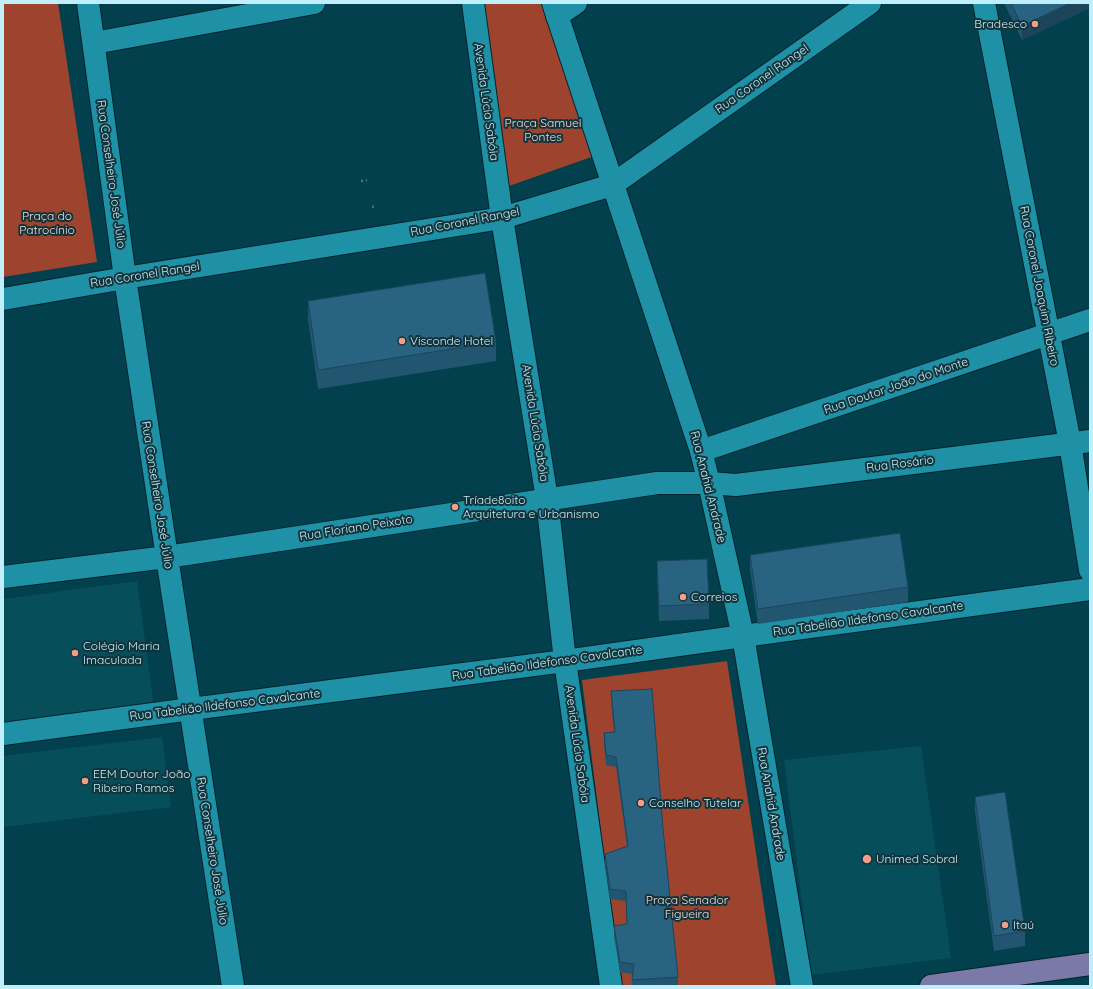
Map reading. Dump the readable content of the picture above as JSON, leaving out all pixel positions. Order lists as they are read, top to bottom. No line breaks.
{"streets":{"street":["Rua Coronel Rangel","Avenida Lúcia Sabóia","Rua Conselheiro José Júlio","Rua Coronel Joaquim Ribeiro","Rua Doutor João do Monte","Rua Rosário","Rua Anahid Andrade","Rua Floriano Peixoto","Rua Tabelião Ildefonso Cavalcante"]},"crossings":[["Rua Coronel Rangel","Avenida Lúcia Sabóia"],["Rua Coronel Rangel","Rua Conselheiro José Júlio"],["Rua Coronel Rangel","Rua Anahid Andrade"],["Avenida Lúcia Sabóia","Rua Floriano Peixoto"],["Avenida Lúcia Sabóia","Rua Tabelião Ildefonso Cavalcante"],["Rua Conselheiro José Júlio","Rua Floriano Peixoto"],["Rua Conselheiro José Júlio","Rua Tabelião Ildefonso Cavalcante"],["Rua Coronel Joaquim Ribeiro","Rua Doutor João do Monte"],["Rua Coronel Joaquim Ribeiro","Rua Rosário"],["Rua Doutor João do Monte","Rua Anahid Andrade"],["Rua Rosário","Rua Anahid Andrade"],["Rua Rosário","Rua Floriano Peixoto"],["Rua Anahid Andrade","Rua Floriano Peixoto"],["Rua Anahid Andrade","Rua Tabelião Ildefonso Cavalcante"]],"parks":["Praça Samuel Pontes","Praça do Patrocínio","Praça Senador Figueira"],"places":["Bradesco","Visconde Hotel","Tríade8oito Arquitetura e Urbanismo","Correios","Colégio Maria Imaculada","EEM Doutor João Ribeiro Ramos","Conselho Tutelar","Unimed Sobral","Itaú"]}
